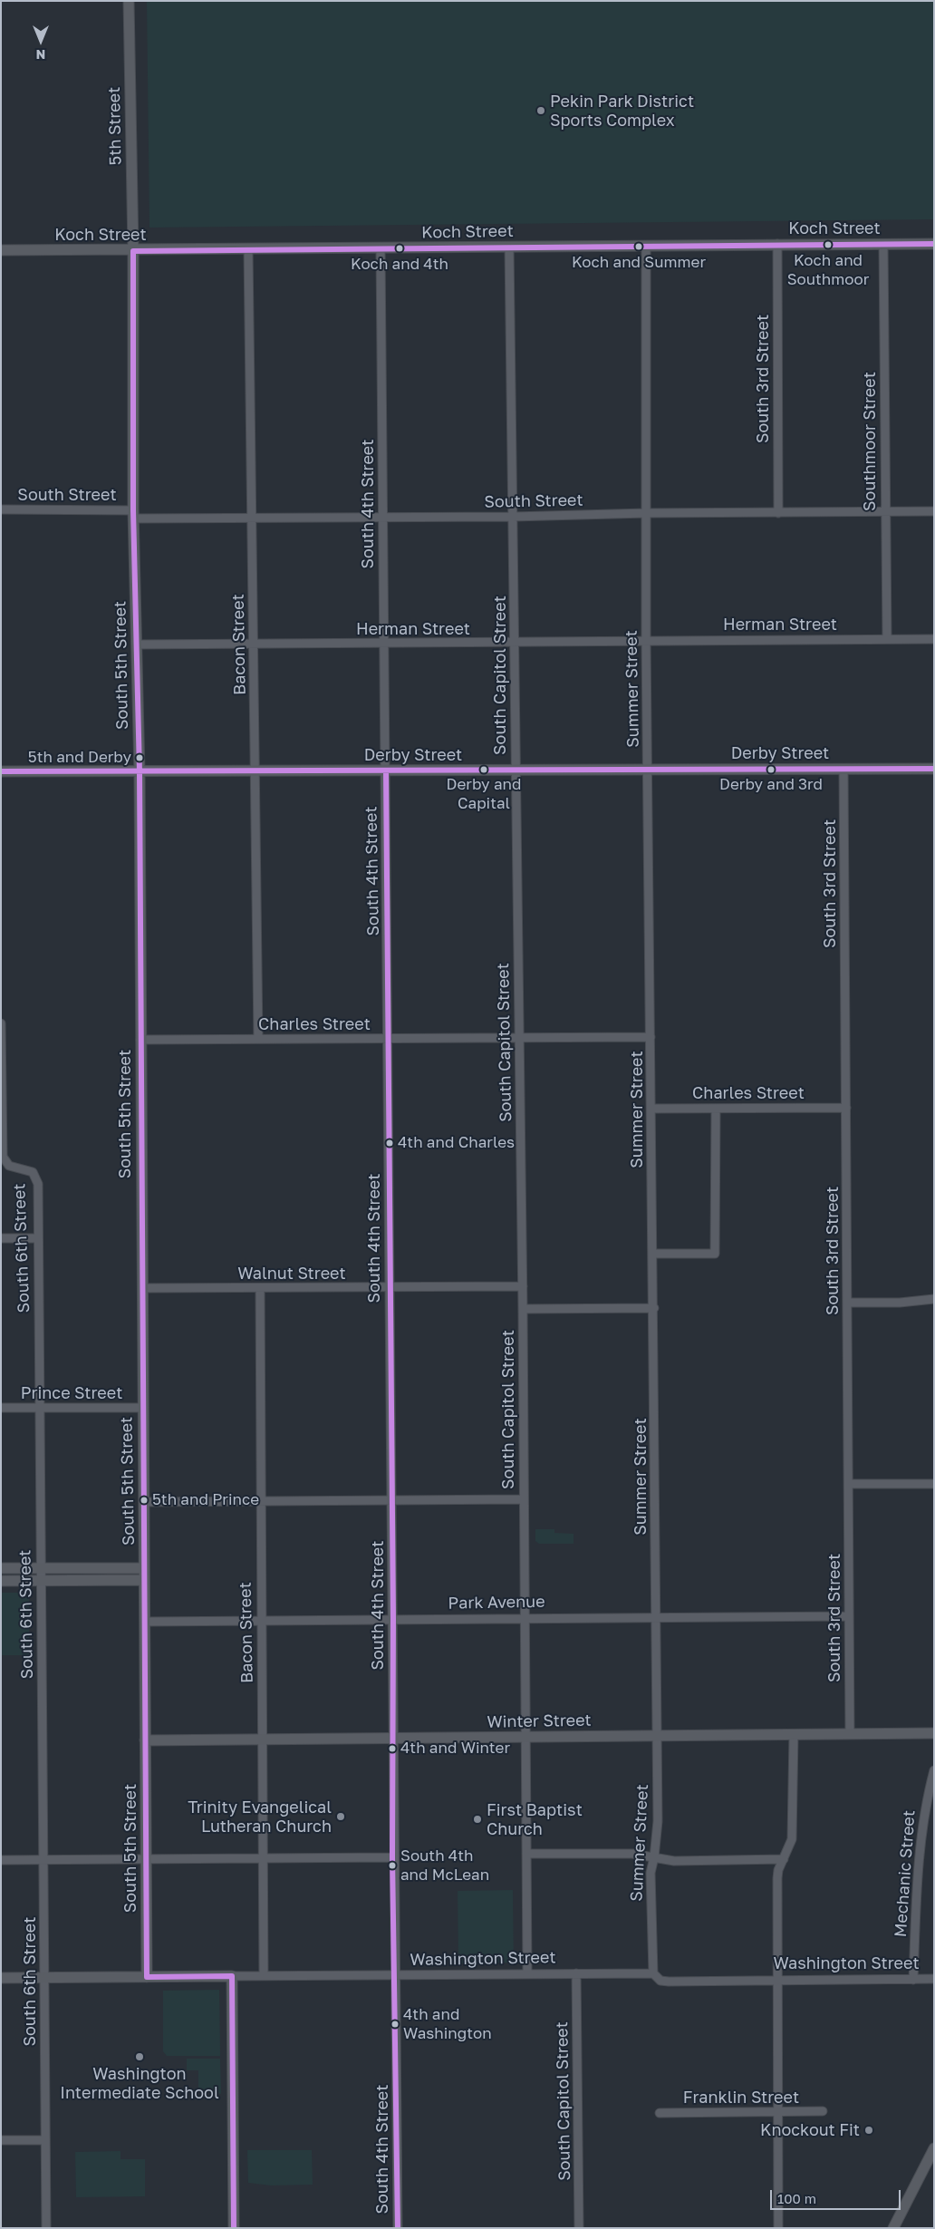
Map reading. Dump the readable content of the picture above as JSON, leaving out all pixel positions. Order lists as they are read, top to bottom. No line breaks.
{"streets":{"street":["5th Street","Koch Street","South 3rd Street","Southmoor Street","South Street","South 4th Street","Herman Street","Bacon Street","South 5th Street","South Capitol Street","Summer Street","Derby Street","Charles Street","South 6th Street","Walnut Street","Prince Street","Park Avenue","Winter Street","Mechanic Street","Washington Street","Franklin Street"]},"crossings":[["5th Street","Koch Street"],["5th Street","South 5th Street"],["Koch Street","South 3rd Street"],["Koch Street","Southmoor Street"],["Koch Street","South 4th Street"],["Koch Street","Bacon Street"],["Koch Street","South 5th Street"],["Koch Street","South Capitol Street"],["Koch Street","Summer Street"],["South 3rd Street","South Street"],["South 3rd Street","Derby Street"],["South 3rd Street","Charles Street"],["South 3rd Street","Park Avenue"],["South 3rd Street","Winter Street"],["Southmoor Street","South Street"],["Southmoor Street","Herman Street"],["South Street","South 4th Street"],["South Street","Bacon Street"],["South Street","South 5th Street"],["South Street","South Capitol Street"],["South Street","Summer Street"],["South 4th Street","Herman Street"],["South 4th Street","Derby Street"],["South 4th Street","Charles Street"],["South 4th Street","Walnut Street"],["South 4th Street","Park Avenue"],["South 4th Street","Winter Street"],["South 4th Street","Washington Street"],["Herman Street","Bacon Street"],["Herman Street","South 5th Street"],["Herman Street","South Capitol Street"],["Herman Street","Summer Street"],["Bacon Street","Derby Street"],["Bacon Street","Charles Street"],["Bacon Street","Walnut Street"],["Bacon Street","Park Avenue"],["Bacon Street","Winter Street"],["Bacon Street","Washington Street"],["South 5th Street","Derby Street"],["South 5th Street","Charles Street"],["South 5th Street","Walnut Street"],["South 5th Street","Prince Street"],["South 5th Street","Park Avenue"],["South 5th Street","Winter Street"],["South 5th Street","Washington Street"],["South Capitol Street","Derby Street"],["South Capitol Street","Charles Street"],["South Capitol Street","Walnut Street"],["South Capitol Street","Park Avenue"],["South Capitol Street","Winter Street"],["South Capitol Street","Washington Street"],["Summer Street","Derby Street"],["Summer Street","Charles Street"],["Summer Street","Park Avenue"],["Summer Street","Winter Street"],["Summer Street","Washington Street"],["South 6th Street","Prince Street"],["South 6th Street","Washington Street"],["Mechanic Street","Washington Street"]],"places":["Pekin Park District Sports Complex","Koch and Southmoor","Koch and Summer","Koch and 4th","5th and Derby","Derby and Capital","Derby and 3rd","4th and Charles","5th and Prince","4th and Winter","Trinity Evangelical Lutheran Church","First Baptist Church","South 4th and McLean","4th and Washington","Washington Intermediate School","Knockout Fit"],"scale_bar":"100 m","north":"bottom"}
